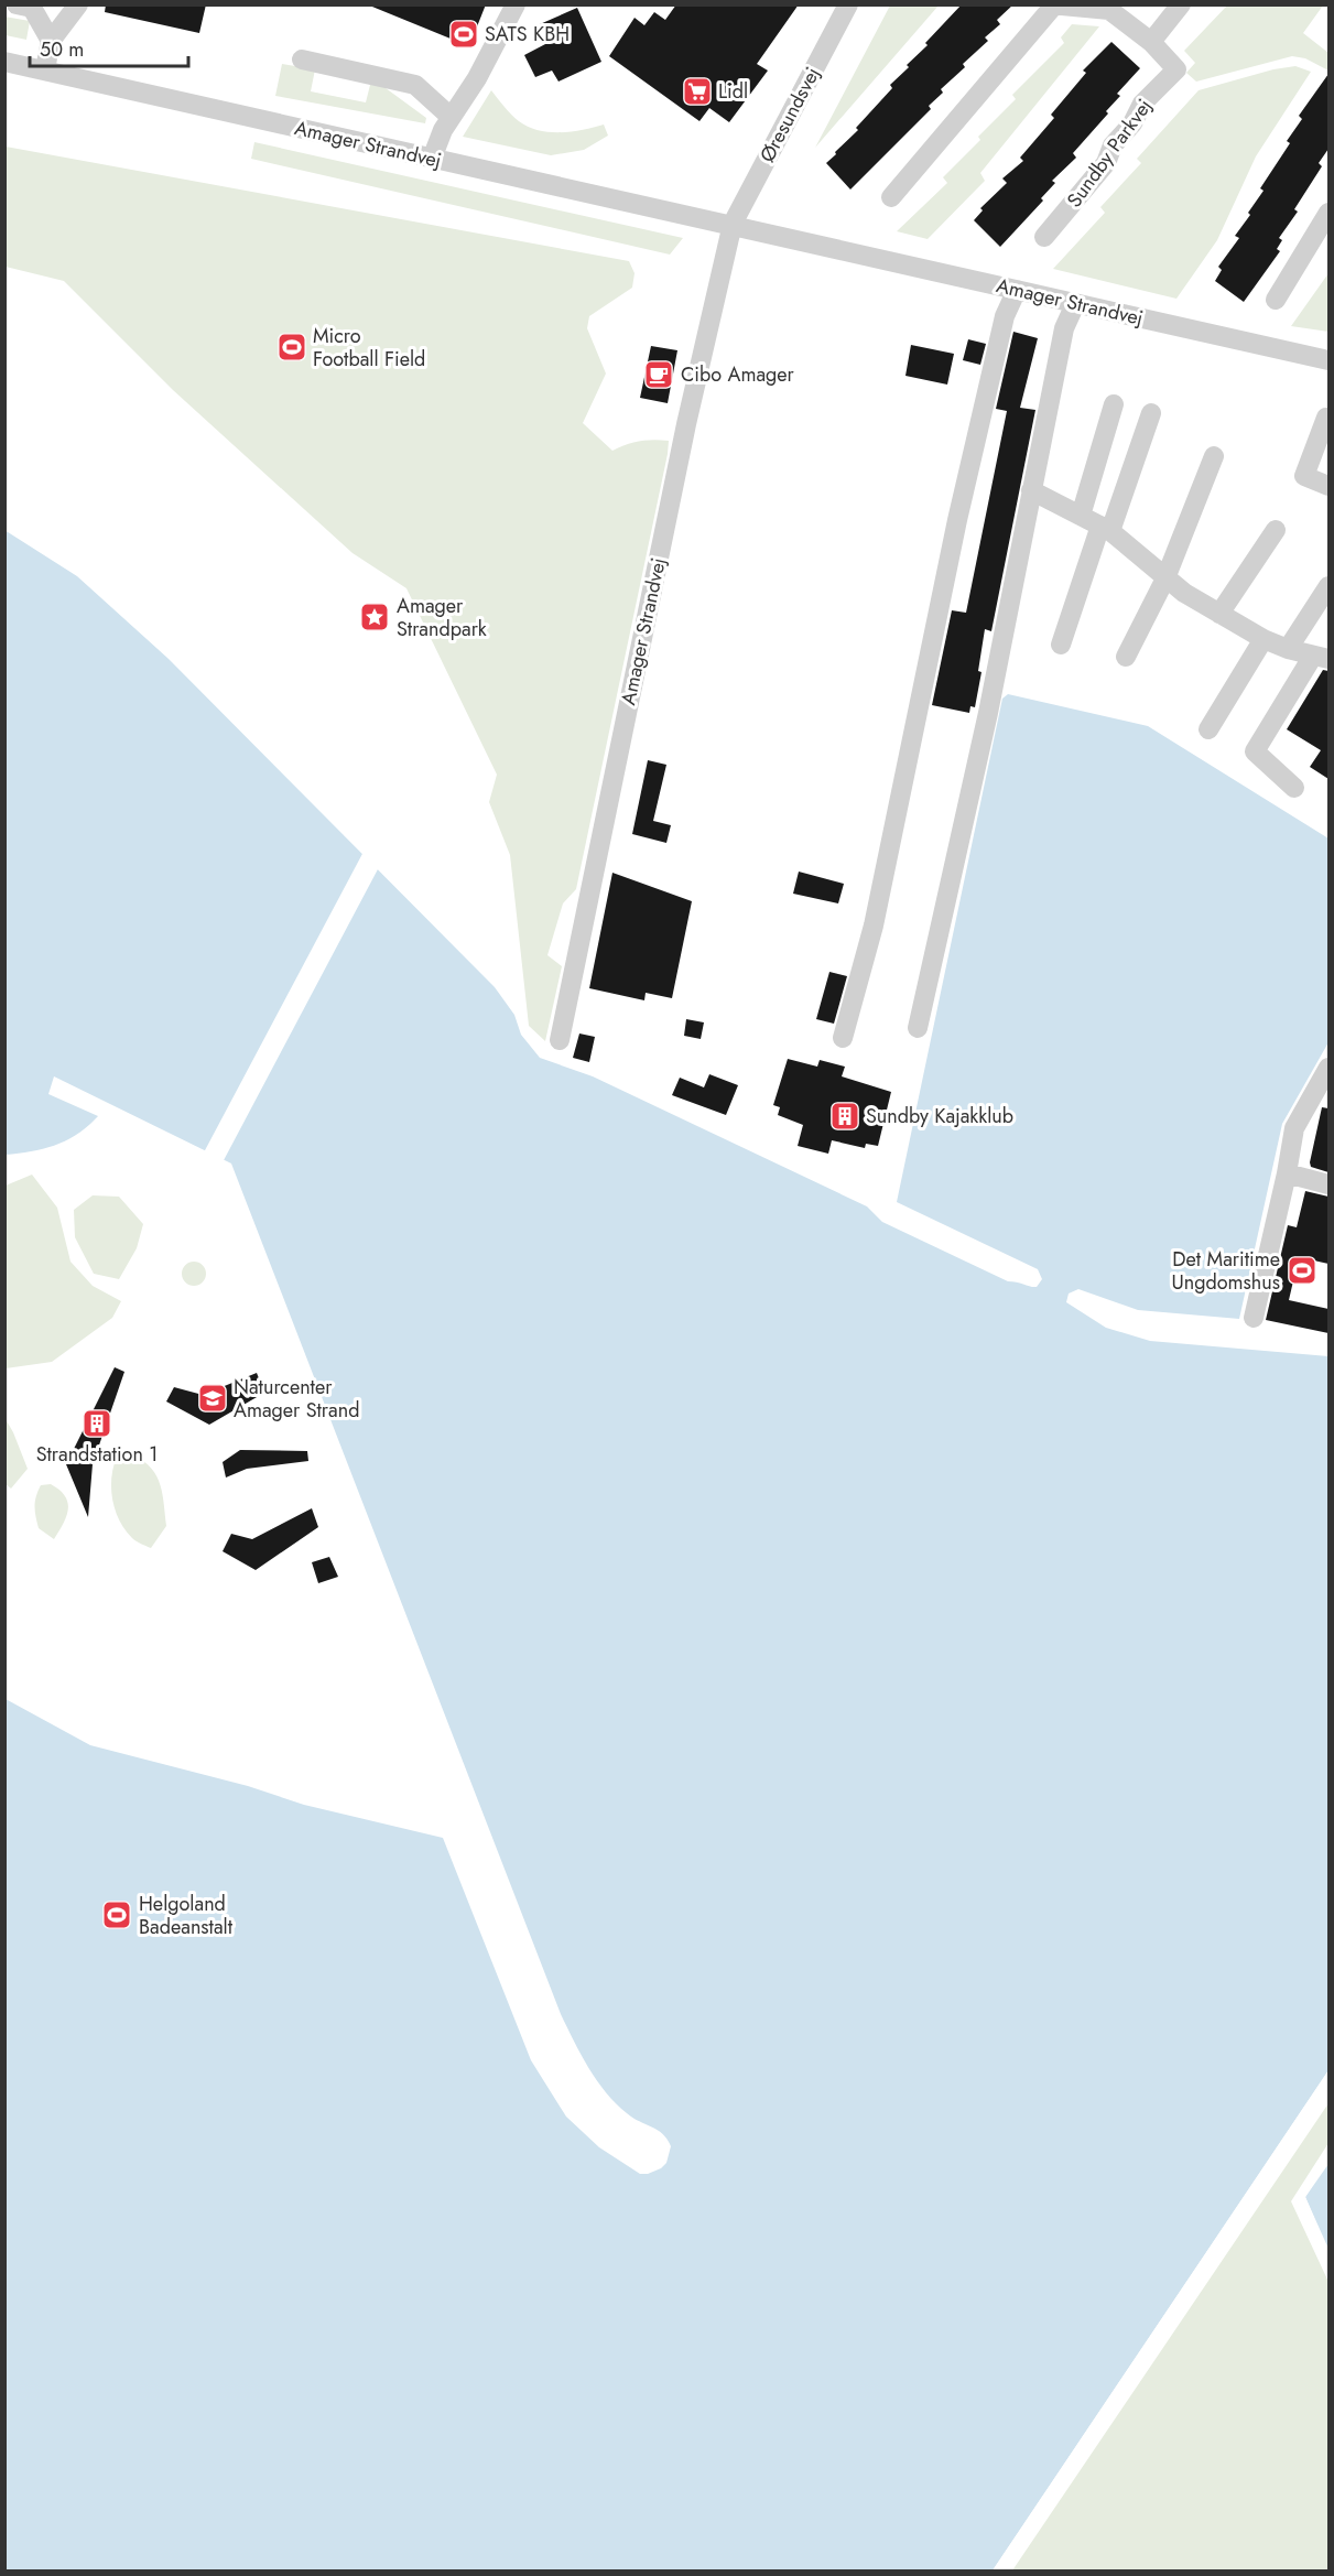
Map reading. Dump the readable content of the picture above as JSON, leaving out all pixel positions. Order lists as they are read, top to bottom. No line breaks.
{"streets":{"street":["Øresundsvej","Amager Strandvej","Sundby Parkvej"]},"crossings":[["Øresundsvej","Amager Strandvej"]],"places":{"sports":["SATS KBH","Micro Football Field","Det Maritime Ungdomshus","Helgoland Badeanstalt"],"supermarket":["Lidl"],"cafe":["Cibo Amager"],"place":["Amager Strandpark"],"building":["Sundby Kajakklub","Strandstation 1"],"school or university":["Naturcenter Amager Strand"]},"scale_bar":"50 m"}
